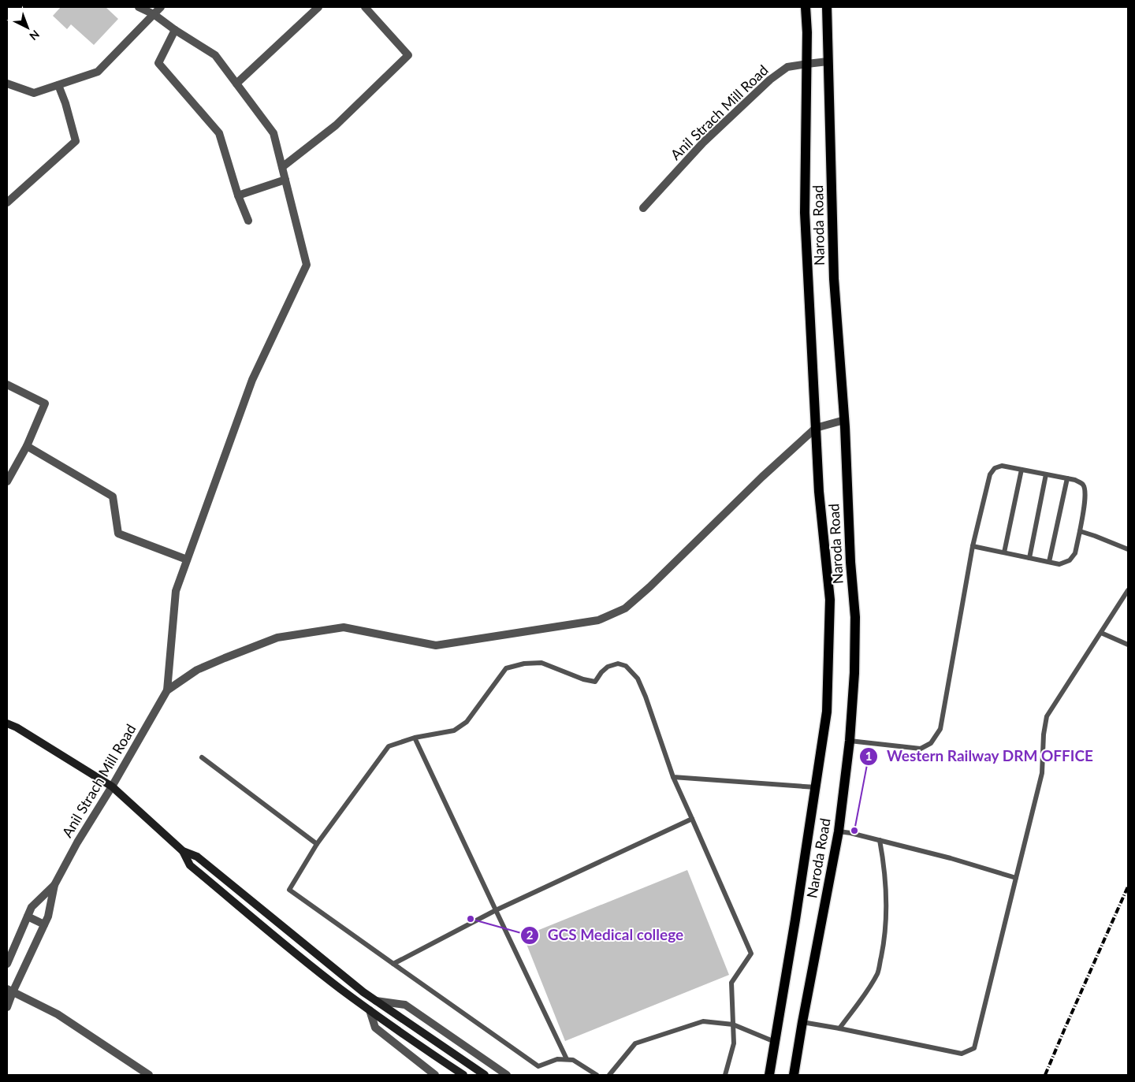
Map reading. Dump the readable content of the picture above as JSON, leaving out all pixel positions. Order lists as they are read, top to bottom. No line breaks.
{"streets":{"main road":["Naroda Road"],"street":["Anil Strach Mill Road"]},"crossings":[["Anil Strach Mill Road","Naroda Road"]],"places":["Western Railway DRM OFFICE","GCS Medical college"],"north":"bottom right"}
